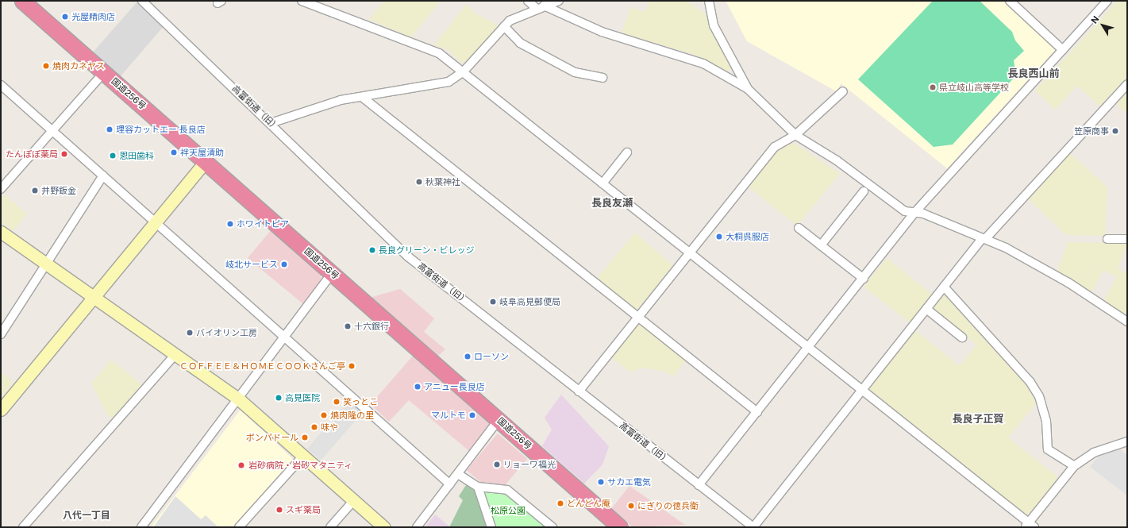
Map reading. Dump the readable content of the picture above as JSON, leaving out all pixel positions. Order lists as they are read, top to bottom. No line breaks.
{"streets":{"highway":["国道256号"],"street":["高富街道（旧）"]},"districts":["長良西山前","長良友瀬","長良子正賀","八代一丁目"],"parks":["松原公園"],"places":["光屋精肉店","焼肉カネヤス","県立岐山高等学校","理容カットエー 長良店","笠原商事","袢天屋清助","たんぽぽ薬局","恩田歯科","秋葉神社","井野鈑金","ホワイトピア","大桐呉服店","長良グリーン・ビレッジ","岐北サービス","岐阜高見郵便局","十六銀行","バイオリン工房","ローソン","ＣＯＦＦＥＥ＆ＨＯＭＥＣＯＯＫさんご亭","アニュー長良店","高見医院","笑っとこ","焼肉隆の里","マルトモ","味や","ポンパドール","リョーワ福光","岩砂病院・岩砂マタニティ","サカエ電気","どんどん庵","にぎりの徳兵衛","スギ薬局"],"north":"top left"}
